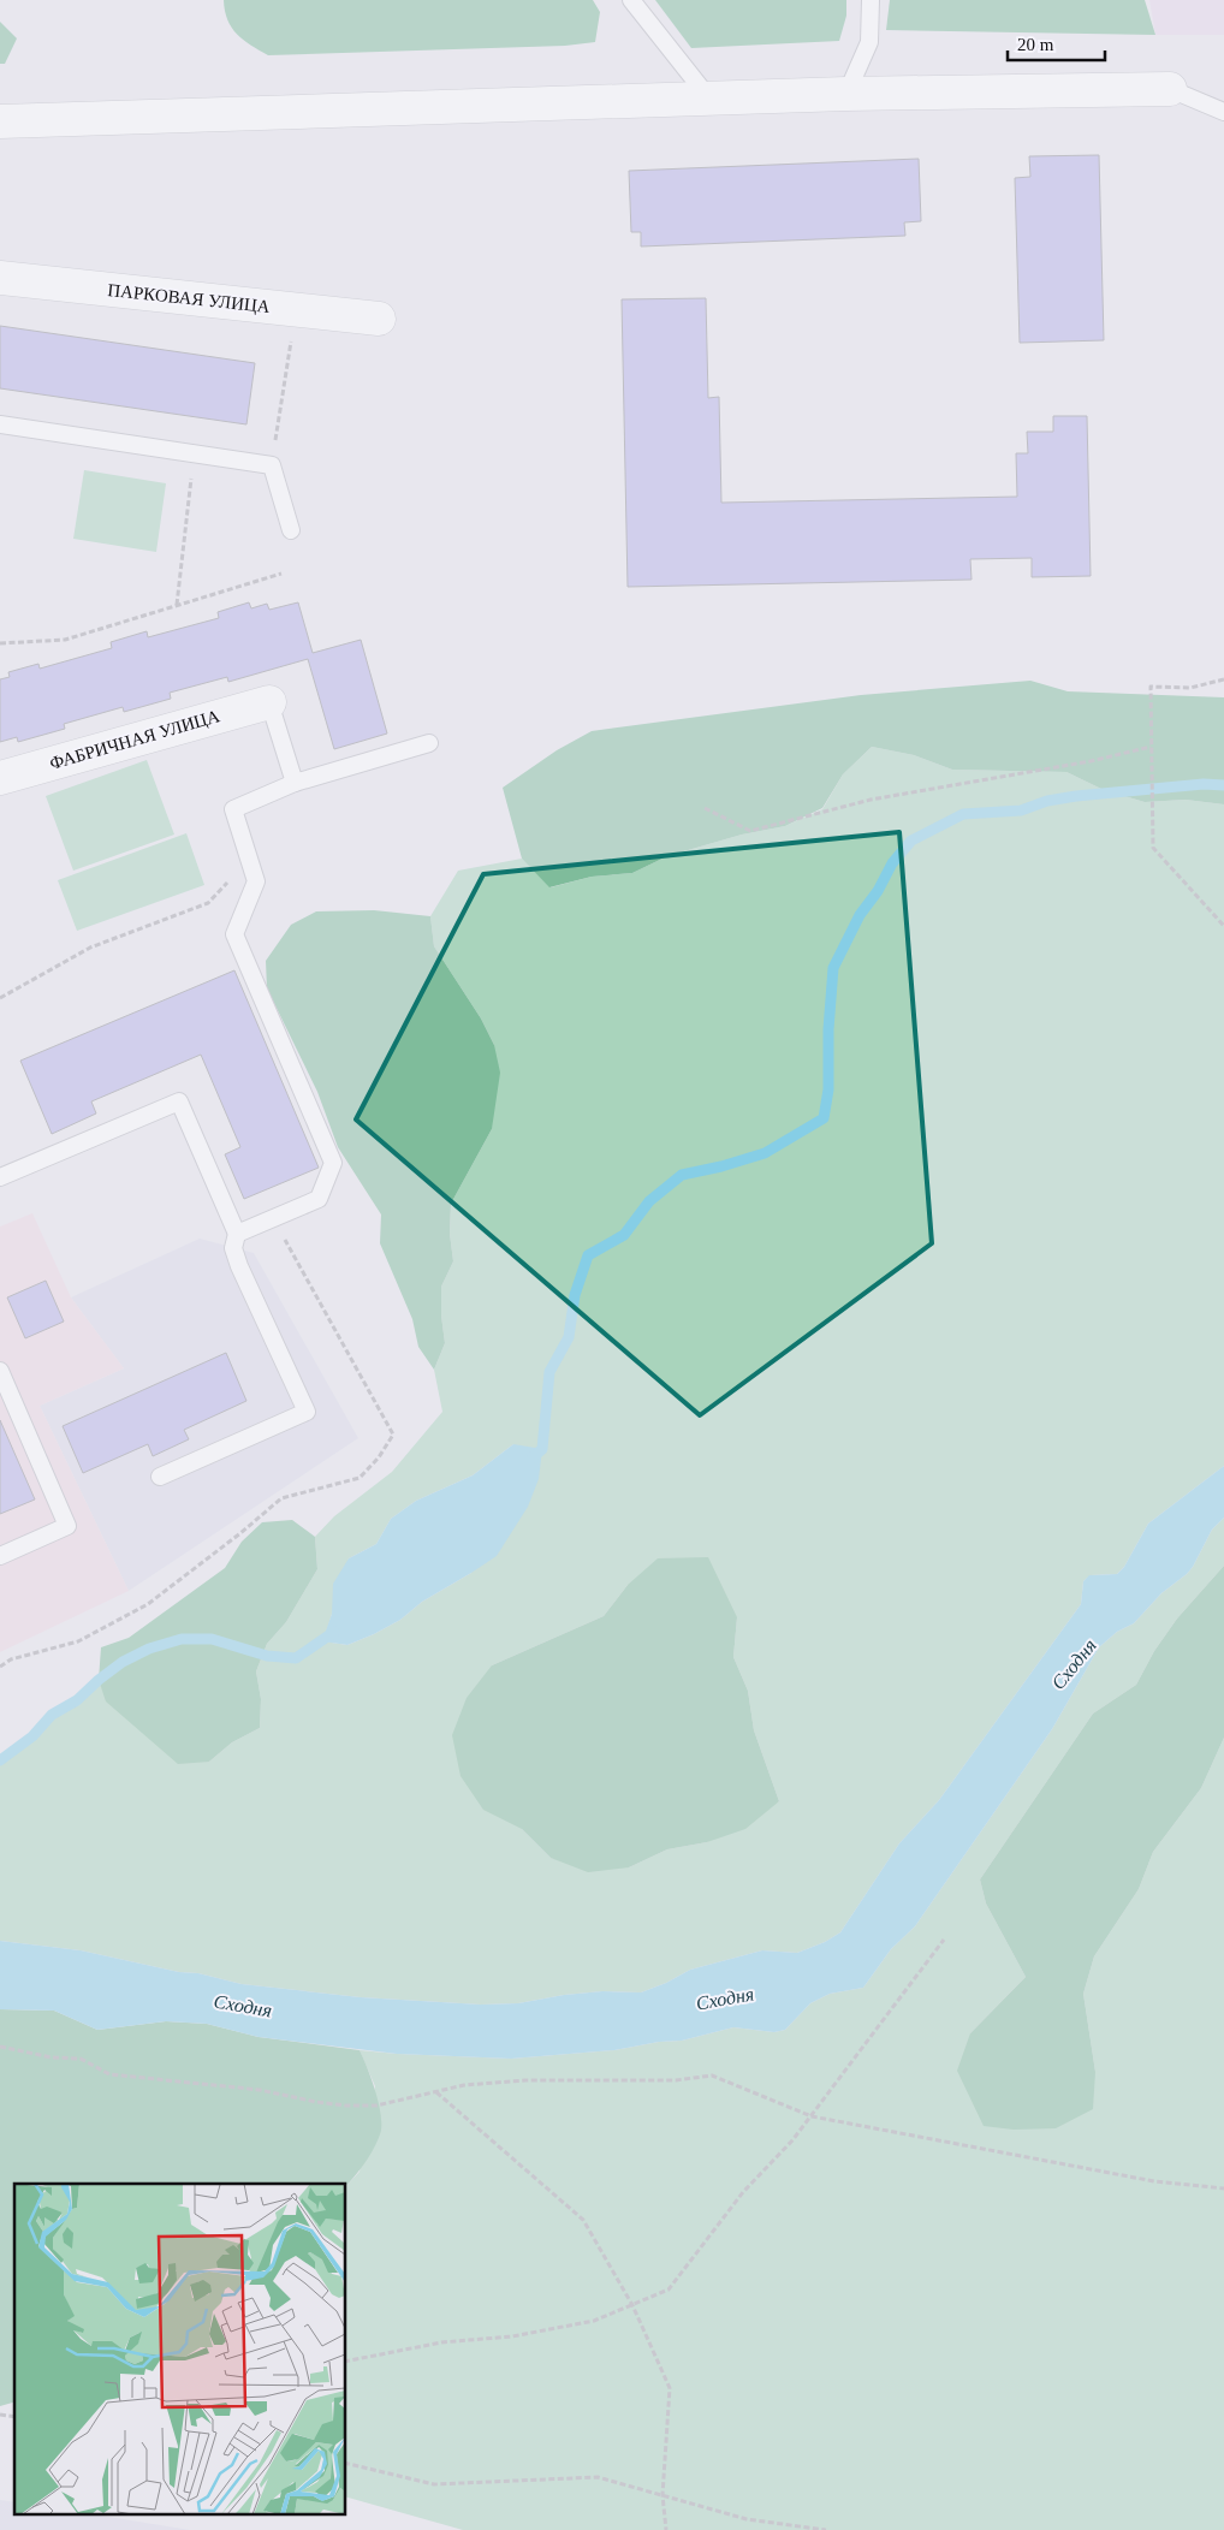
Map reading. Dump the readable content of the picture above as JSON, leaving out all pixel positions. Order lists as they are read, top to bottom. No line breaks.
{"streets":{"street":["ПАРКОВАЯ УЛИЦА","ФАБРИЧНАЯ УЛИЦА"]},"water":["Сходня"],"scale_bar":"20 m"}
